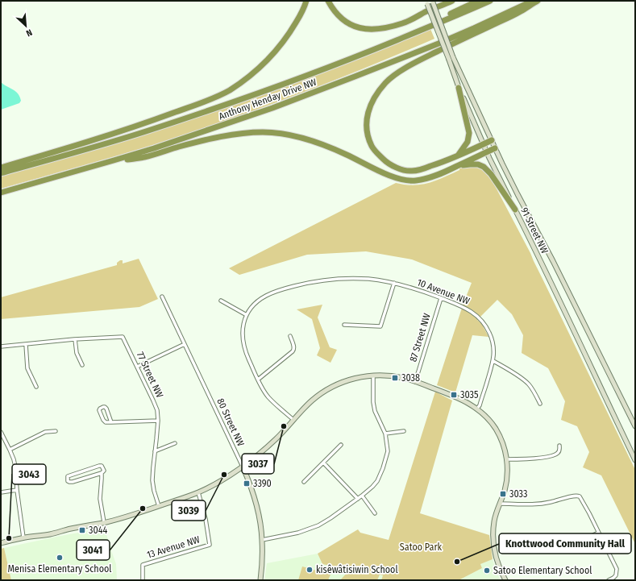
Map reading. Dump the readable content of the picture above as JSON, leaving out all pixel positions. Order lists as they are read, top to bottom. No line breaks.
{"streets":{"highway":["Anthony Henday Drive NW"],"main road":["91 Street NW","80 Street NW"],"street":["10 Avenue NW","87 Street NW","77 Street NW","13 Avenue NW"]},"crossings":[["10 Avenue NW","87 Street NW"]],"parks":["Satoo Park"],"places":{"transit":["3038","3035","3390","3033","3044"],"other":["3037","3039","3041","3043","Menisa Elementary School","Knottwood Community Hall","kisêwâtisiwin School","Satoo Elementary School"]},"north":"bottom right"}
